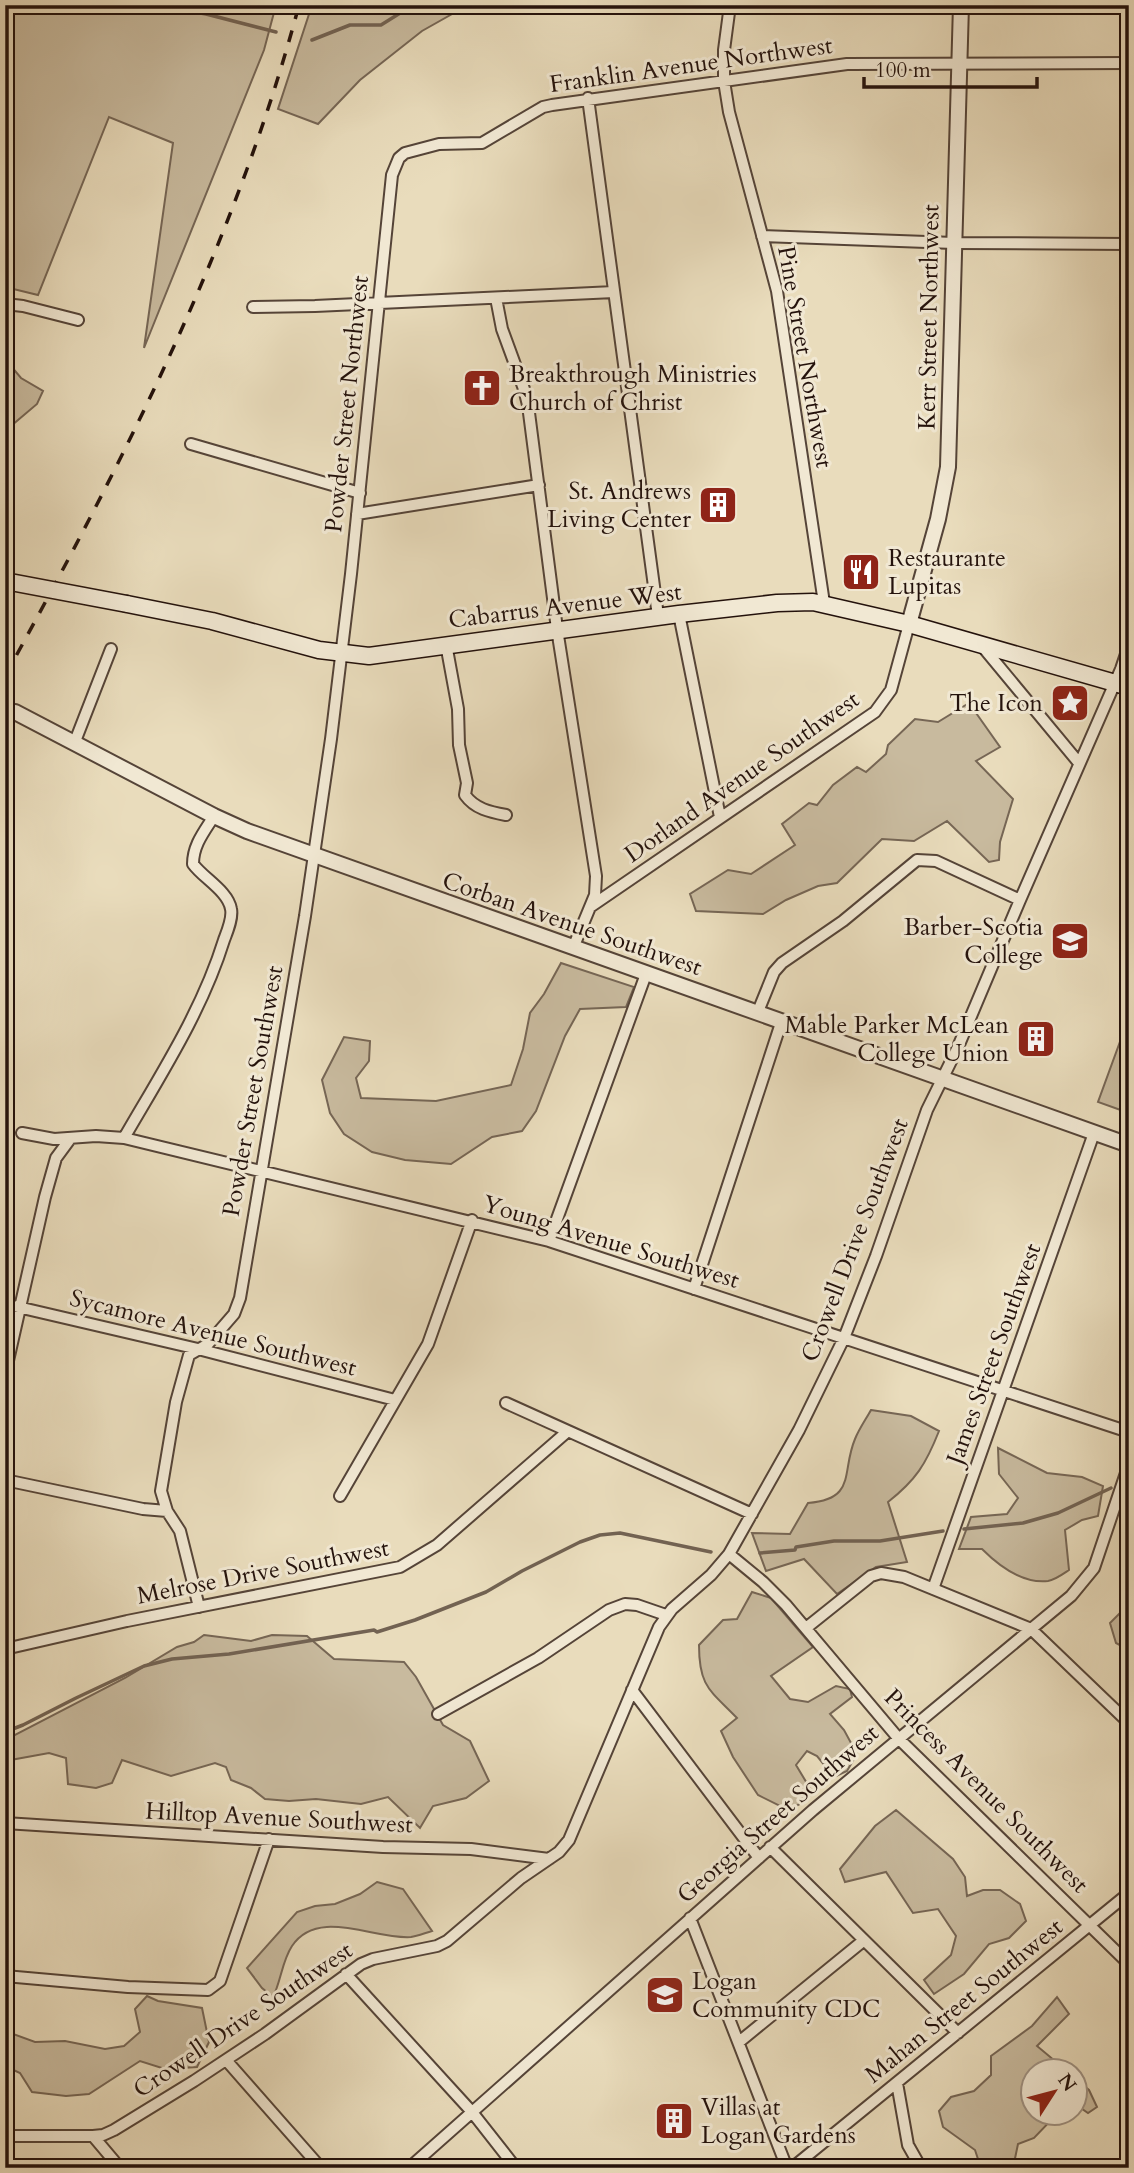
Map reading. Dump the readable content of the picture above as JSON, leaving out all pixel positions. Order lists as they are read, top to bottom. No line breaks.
{"streets":{"main road":["Cabarrus Avenue West"],"street":["Franklin Avenue Northwest","Kerr Street Northwest","Pine Street Northwest","Powder Street Northwest","Dorland Avenue Southwest","Corban Avenue Southwest","Powder Street Southwest","Crowell Drive Southwest","Young Avenue Southwest","Sycamore Avenue Southwest","James Street Southwest","Melrose Drive Southwest","Princess Avenue Southwest","Georgia Street Southwest","Hilltop Avenue Southwest","Mahan Street Southwest"]},"crossings":[["Franklin Avenue Northwest","Kerr Street Northwest"],["Franklin Avenue Northwest","Pine Street Northwest"],["Franklin Avenue Northwest","Powder Street Northwest"],["Kerr Street Northwest","Cabarrus Avenue West"],["Kerr Street Northwest","Dorland Avenue Southwest"],["Pine Street Northwest","Cabarrus Avenue West"],["Powder Street Northwest","Cabarrus Avenue West"],["Powder Street Northwest","Powder Street Southwest"],["Cabarrus Avenue West","Dorland Avenue Southwest"],["Cabarrus Avenue West","Powder Street Southwest"],["Cabarrus Avenue West","Crowell Drive Southwest"],["Corban Avenue Southwest","Powder Street Southwest"],["Corban Avenue Southwest","Crowell Drive Southwest"],["Corban Avenue Southwest","James Street Southwest"],["Powder Street Southwest","Young Avenue Southwest"],["Powder Street Southwest","Sycamore Avenue Southwest"],["Crowell Drive Southwest","Young Avenue Southwest"],["Crowell Drive Southwest","Princess Avenue Southwest"],["Crowell Drive Southwest","Hilltop Avenue Southwest"],["Young Avenue Southwest","James Street Southwest"],["Princess Avenue Southwest","Georgia Street Southwest"],["Princess Avenue Southwest","Mahan Street Southwest"]],"places":{"church":["Breakthrough Ministries Church of Christ"],"building":["St. Andrews Living Center","Mable Parker McLean College Union","Villas at Logan Gardens"],"restaurant":["Restaurante Lupitas"],"place":["The Icon"],"school or university":["Barber-Scotia College","Logan Community CDC"]},"scale_bar":"100 m","north":"top right"}
